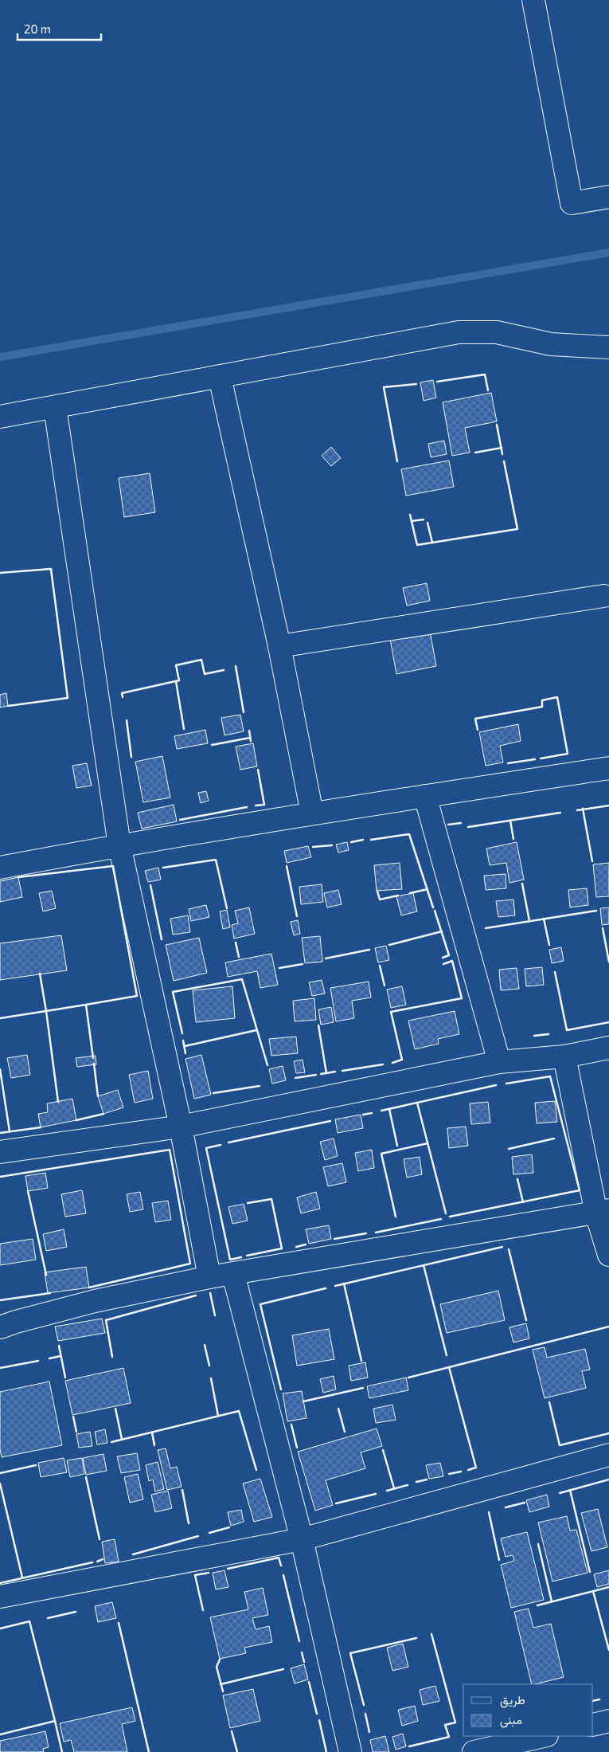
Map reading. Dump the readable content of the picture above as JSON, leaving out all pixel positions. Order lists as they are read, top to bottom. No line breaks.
{"legend":["طريق","مبنى"],"scale_bar":"20 m"}
